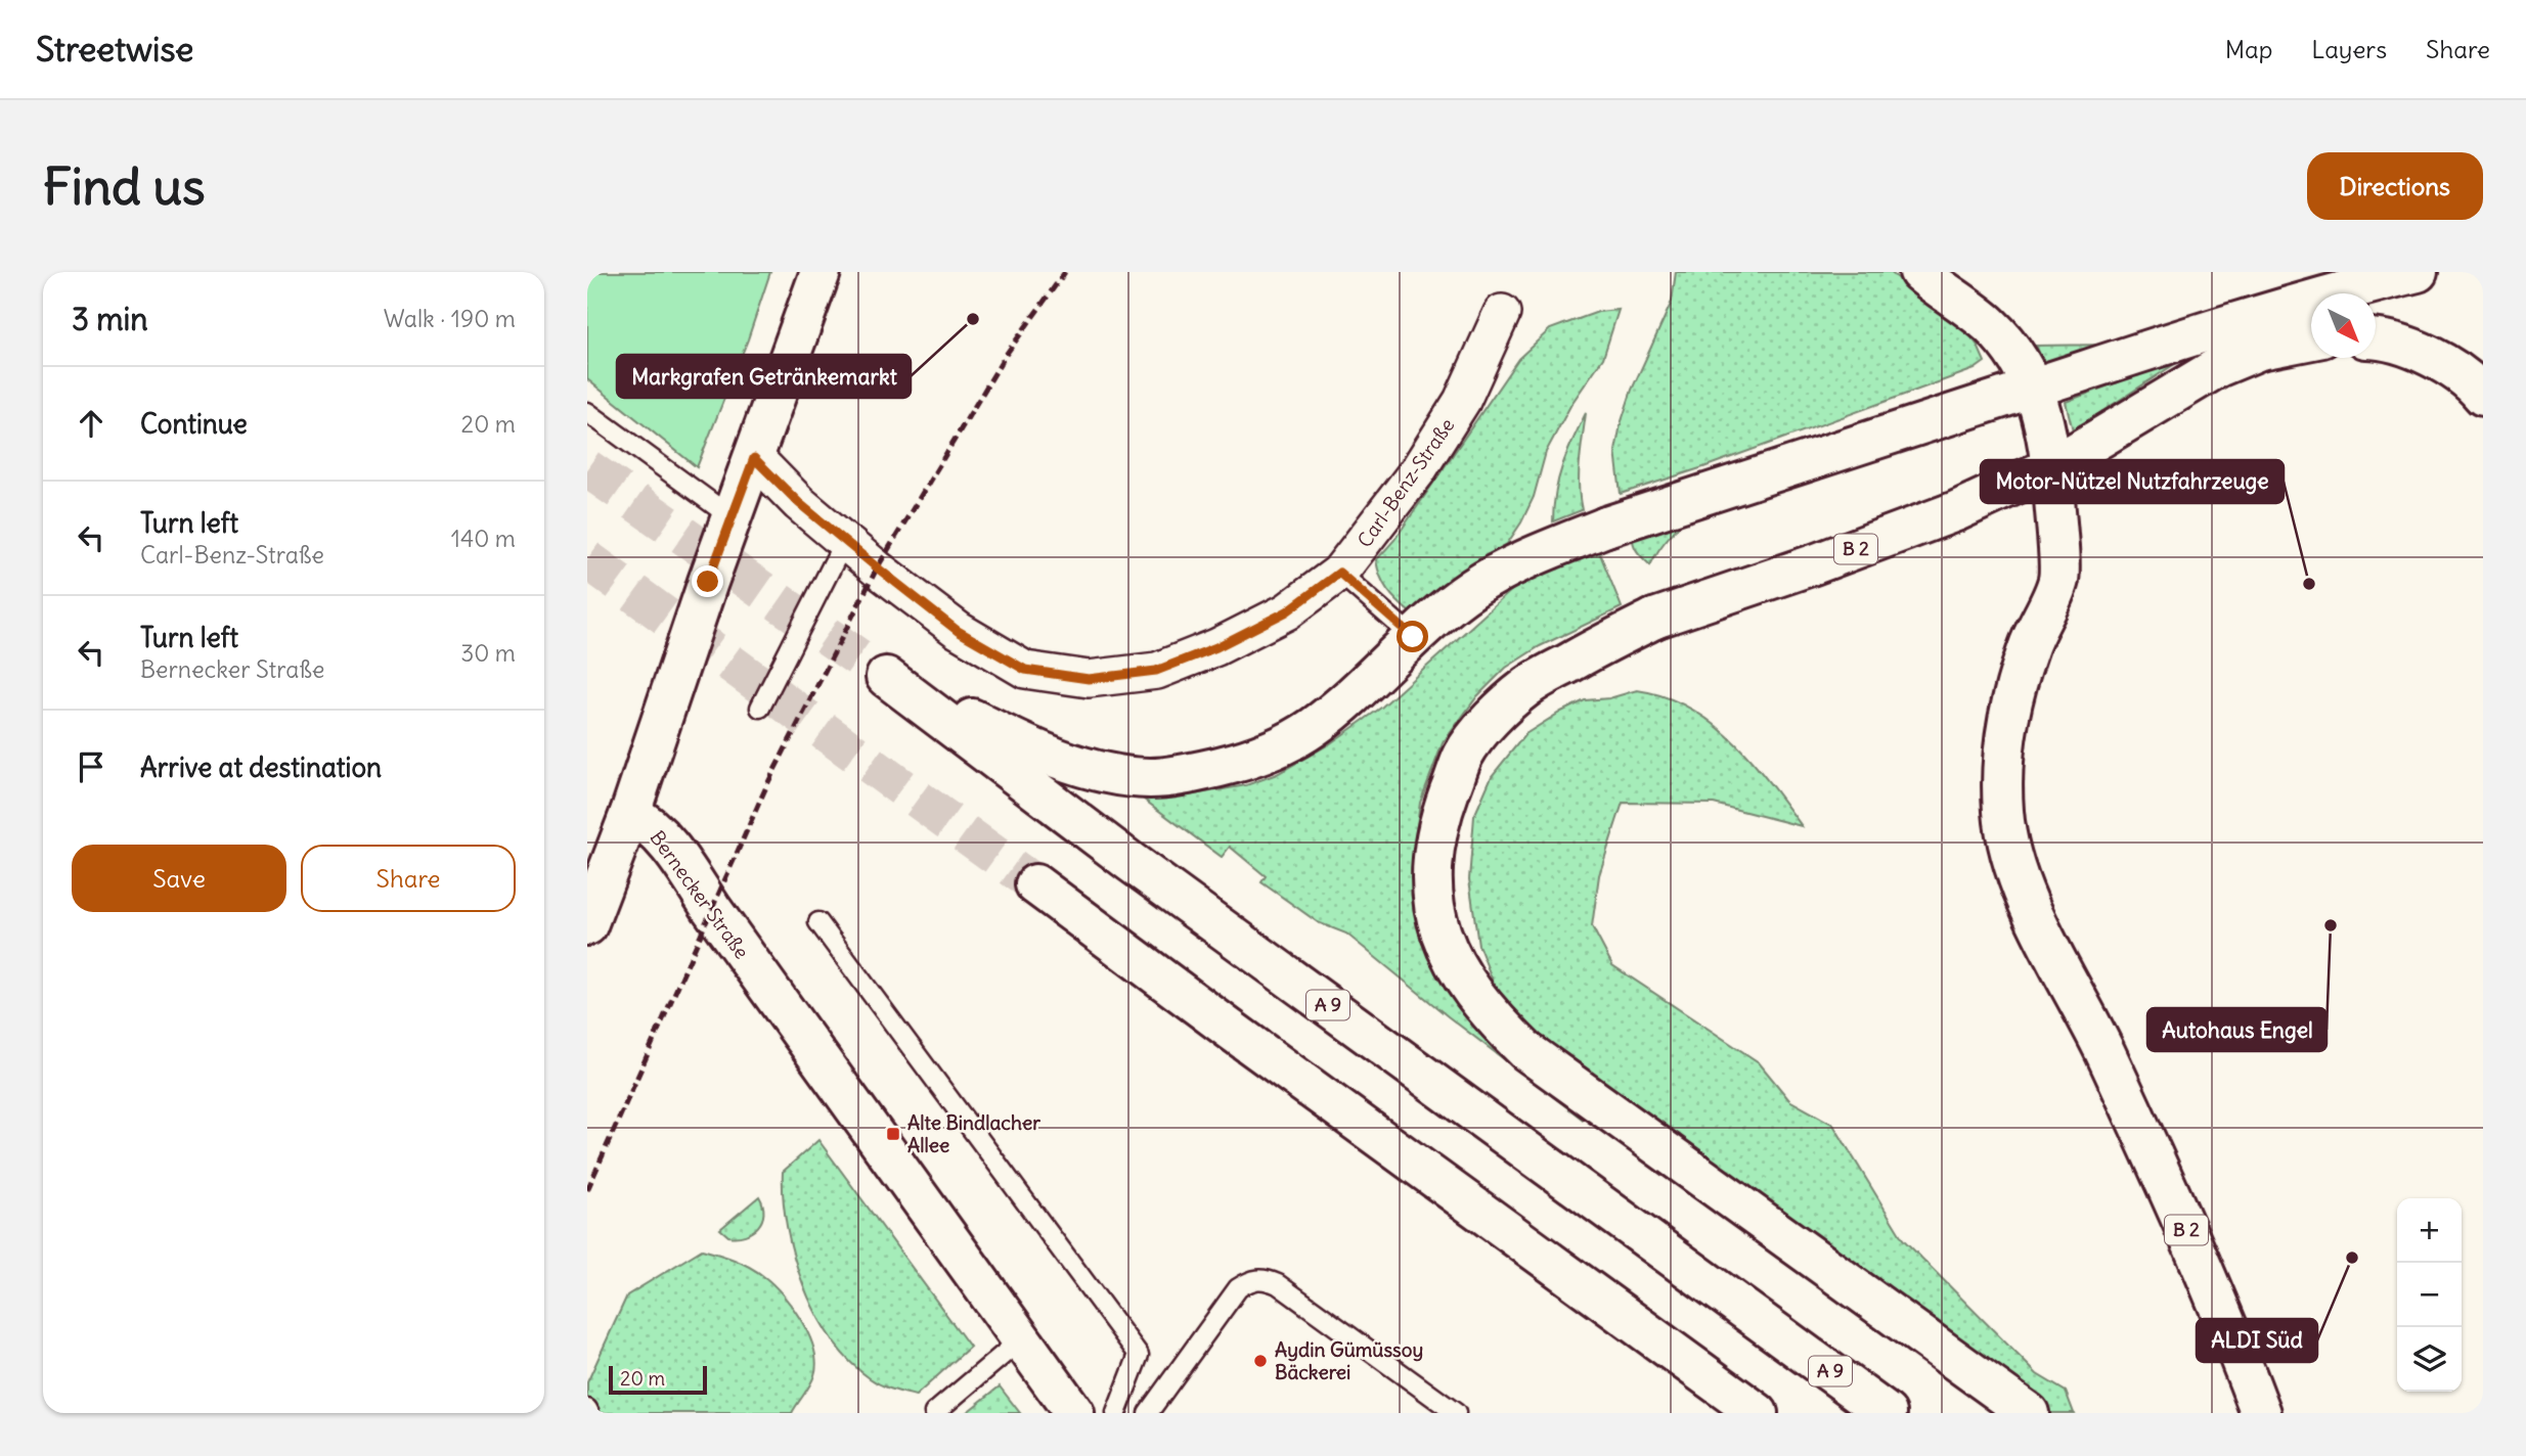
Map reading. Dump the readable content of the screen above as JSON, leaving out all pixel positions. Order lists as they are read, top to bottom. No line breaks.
{"streets":{"main road":["B 2","Bernecker Straße","A 9"],"street":["Carl-Benz-Straße"]},"places":{"other":["Markgrafen Getränkemarkt","Motor-Nützel Nutzfahrzeuge","Autohaus Engel","ALDI Süd","Aydin Gümüssoy Bäckerei"],"transit":["Alte Bindlacher Allee"]},"scale_bar":"20 m","north":"bottom right","page":{"header":"Streetwise","nav":["Map","Layers","Share"],"buttons":["Directions",["Save","Share"]],"title":"Find us","heading":["3 min","Walk · 190 m"],"list":[["Continue","20 m"],["Turn left","Carl-Benz-Straße","140 m"],["Turn left","Bernecker Straße","30 m"],"Arrive at destination"],"map_buttons":["+","−"],"scale":"20 m"}}
